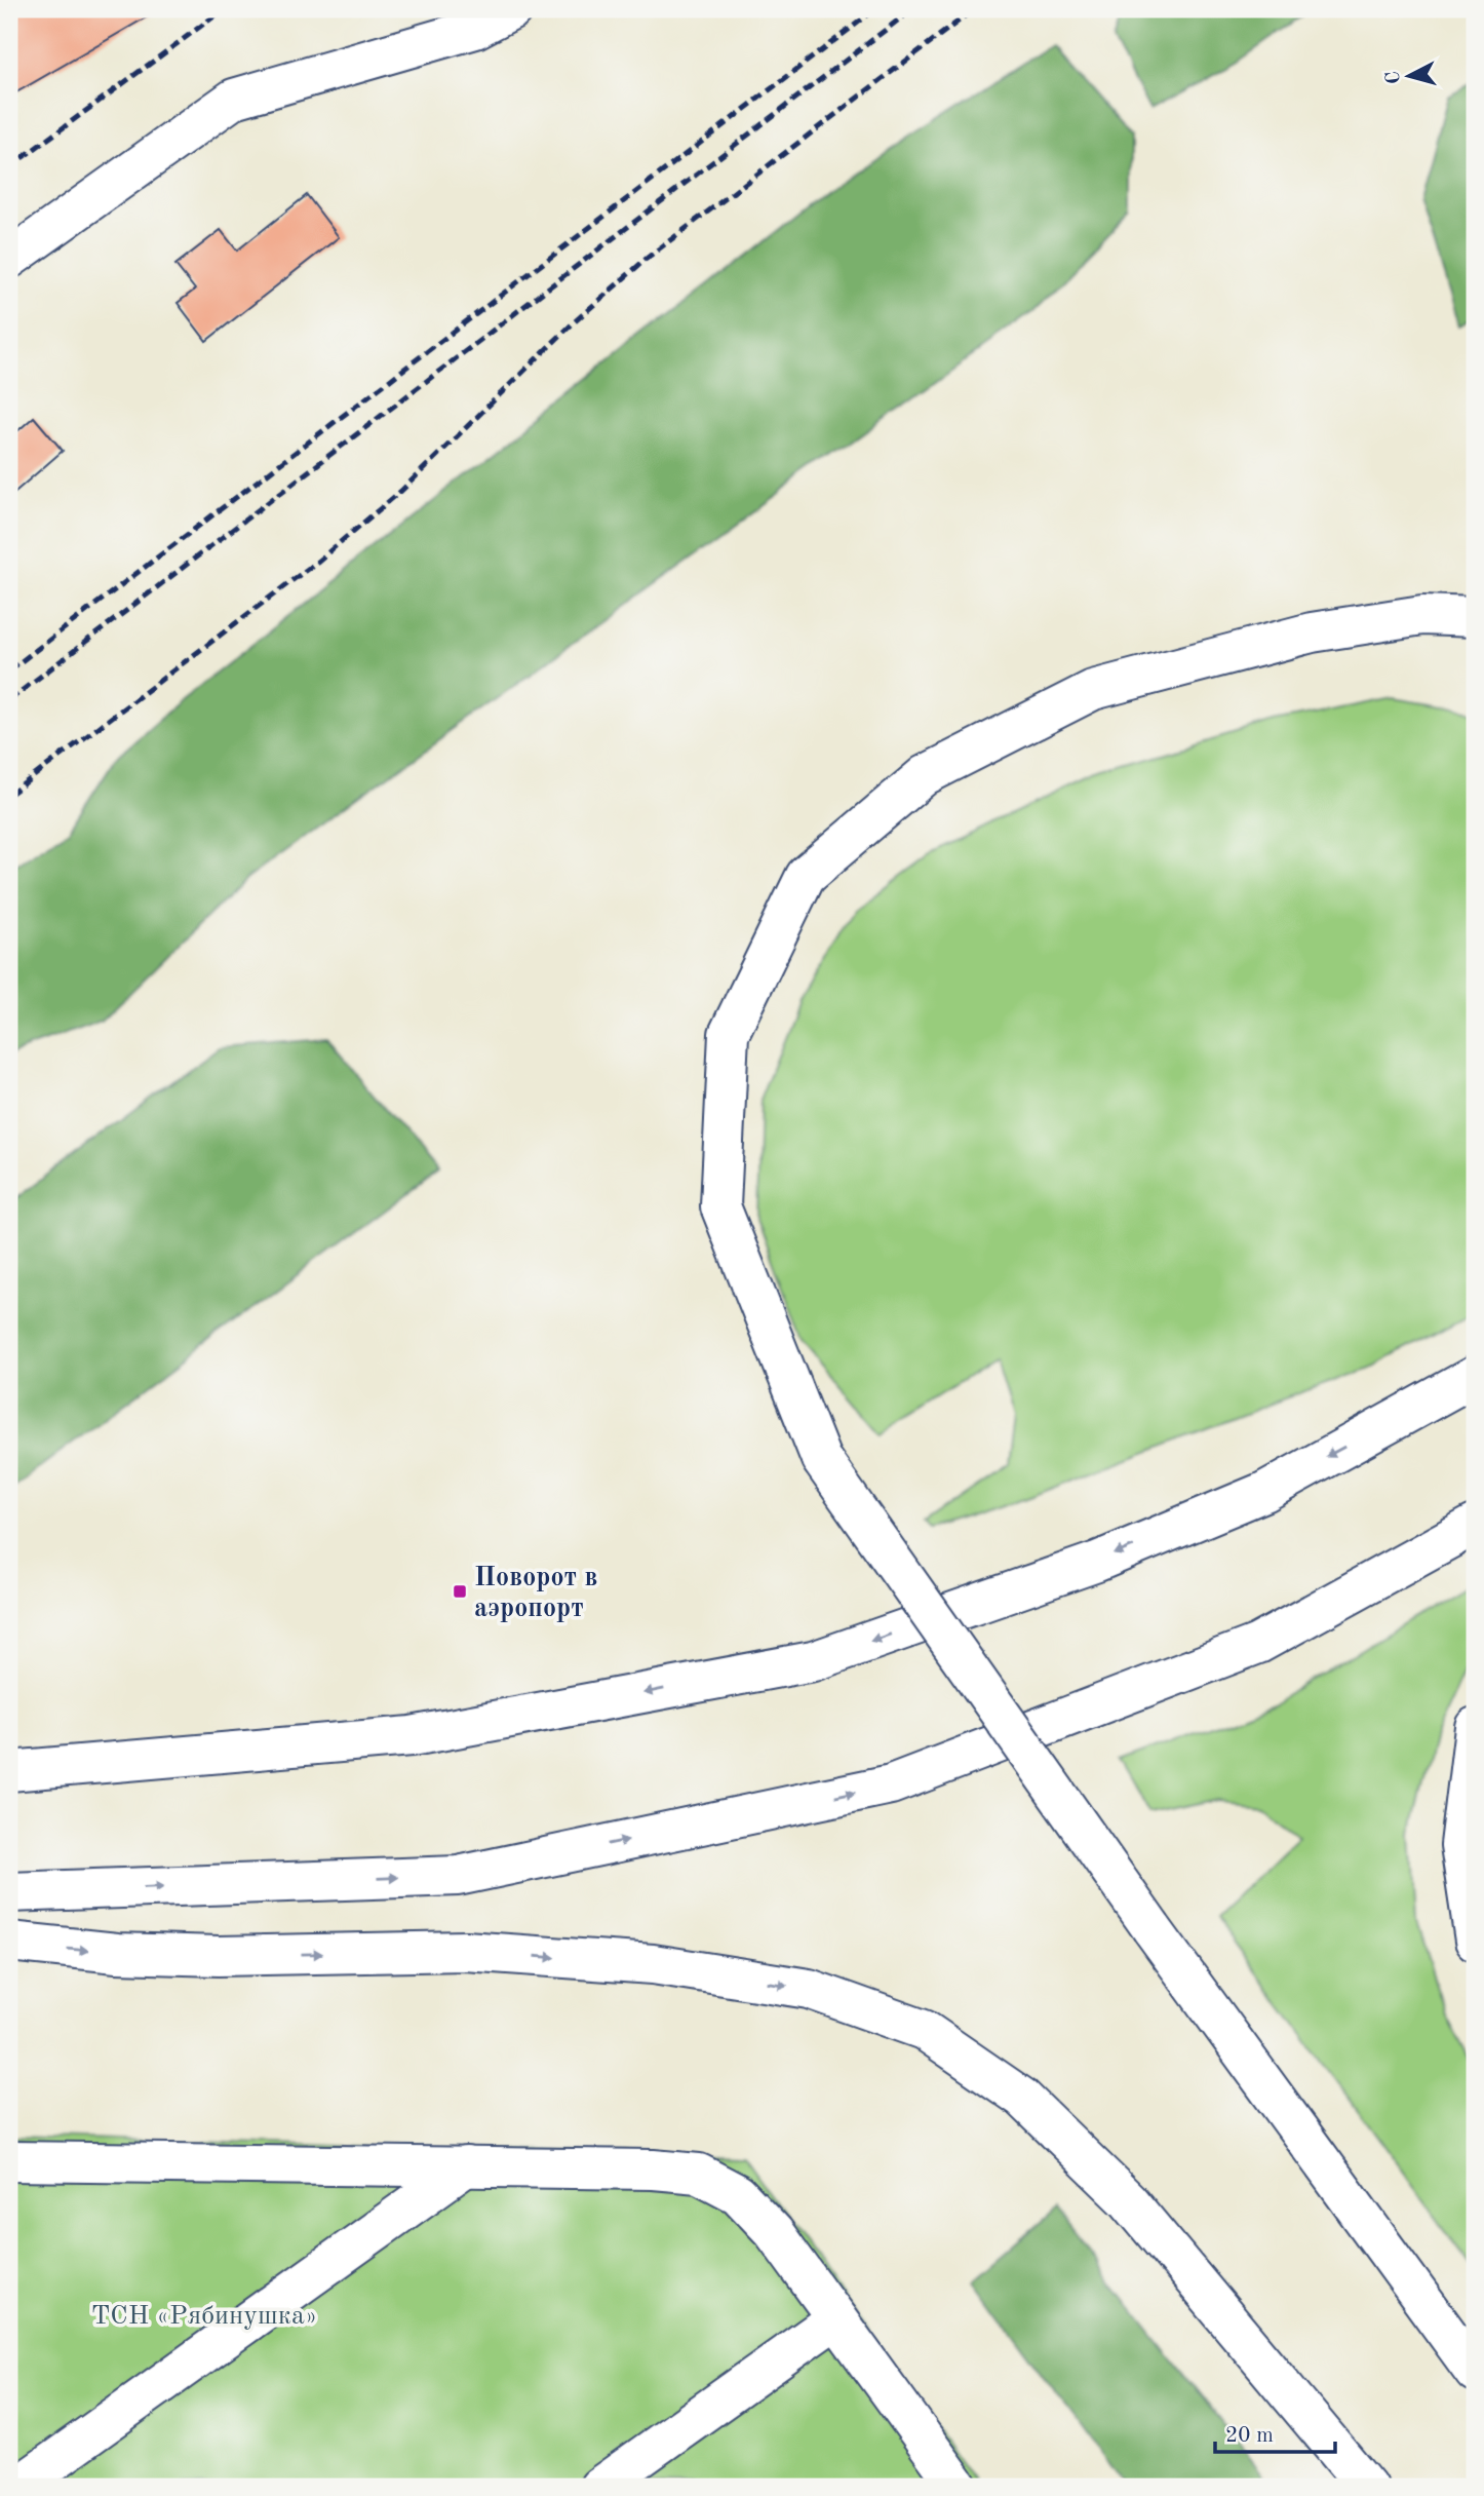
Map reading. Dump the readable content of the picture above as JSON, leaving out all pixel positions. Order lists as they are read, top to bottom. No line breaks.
{"parks":["ТСН «Рябинушка»"],"places":{"transit":["Поворот в аэропорт"]},"scale_bar":"20 m","north":"left"}
